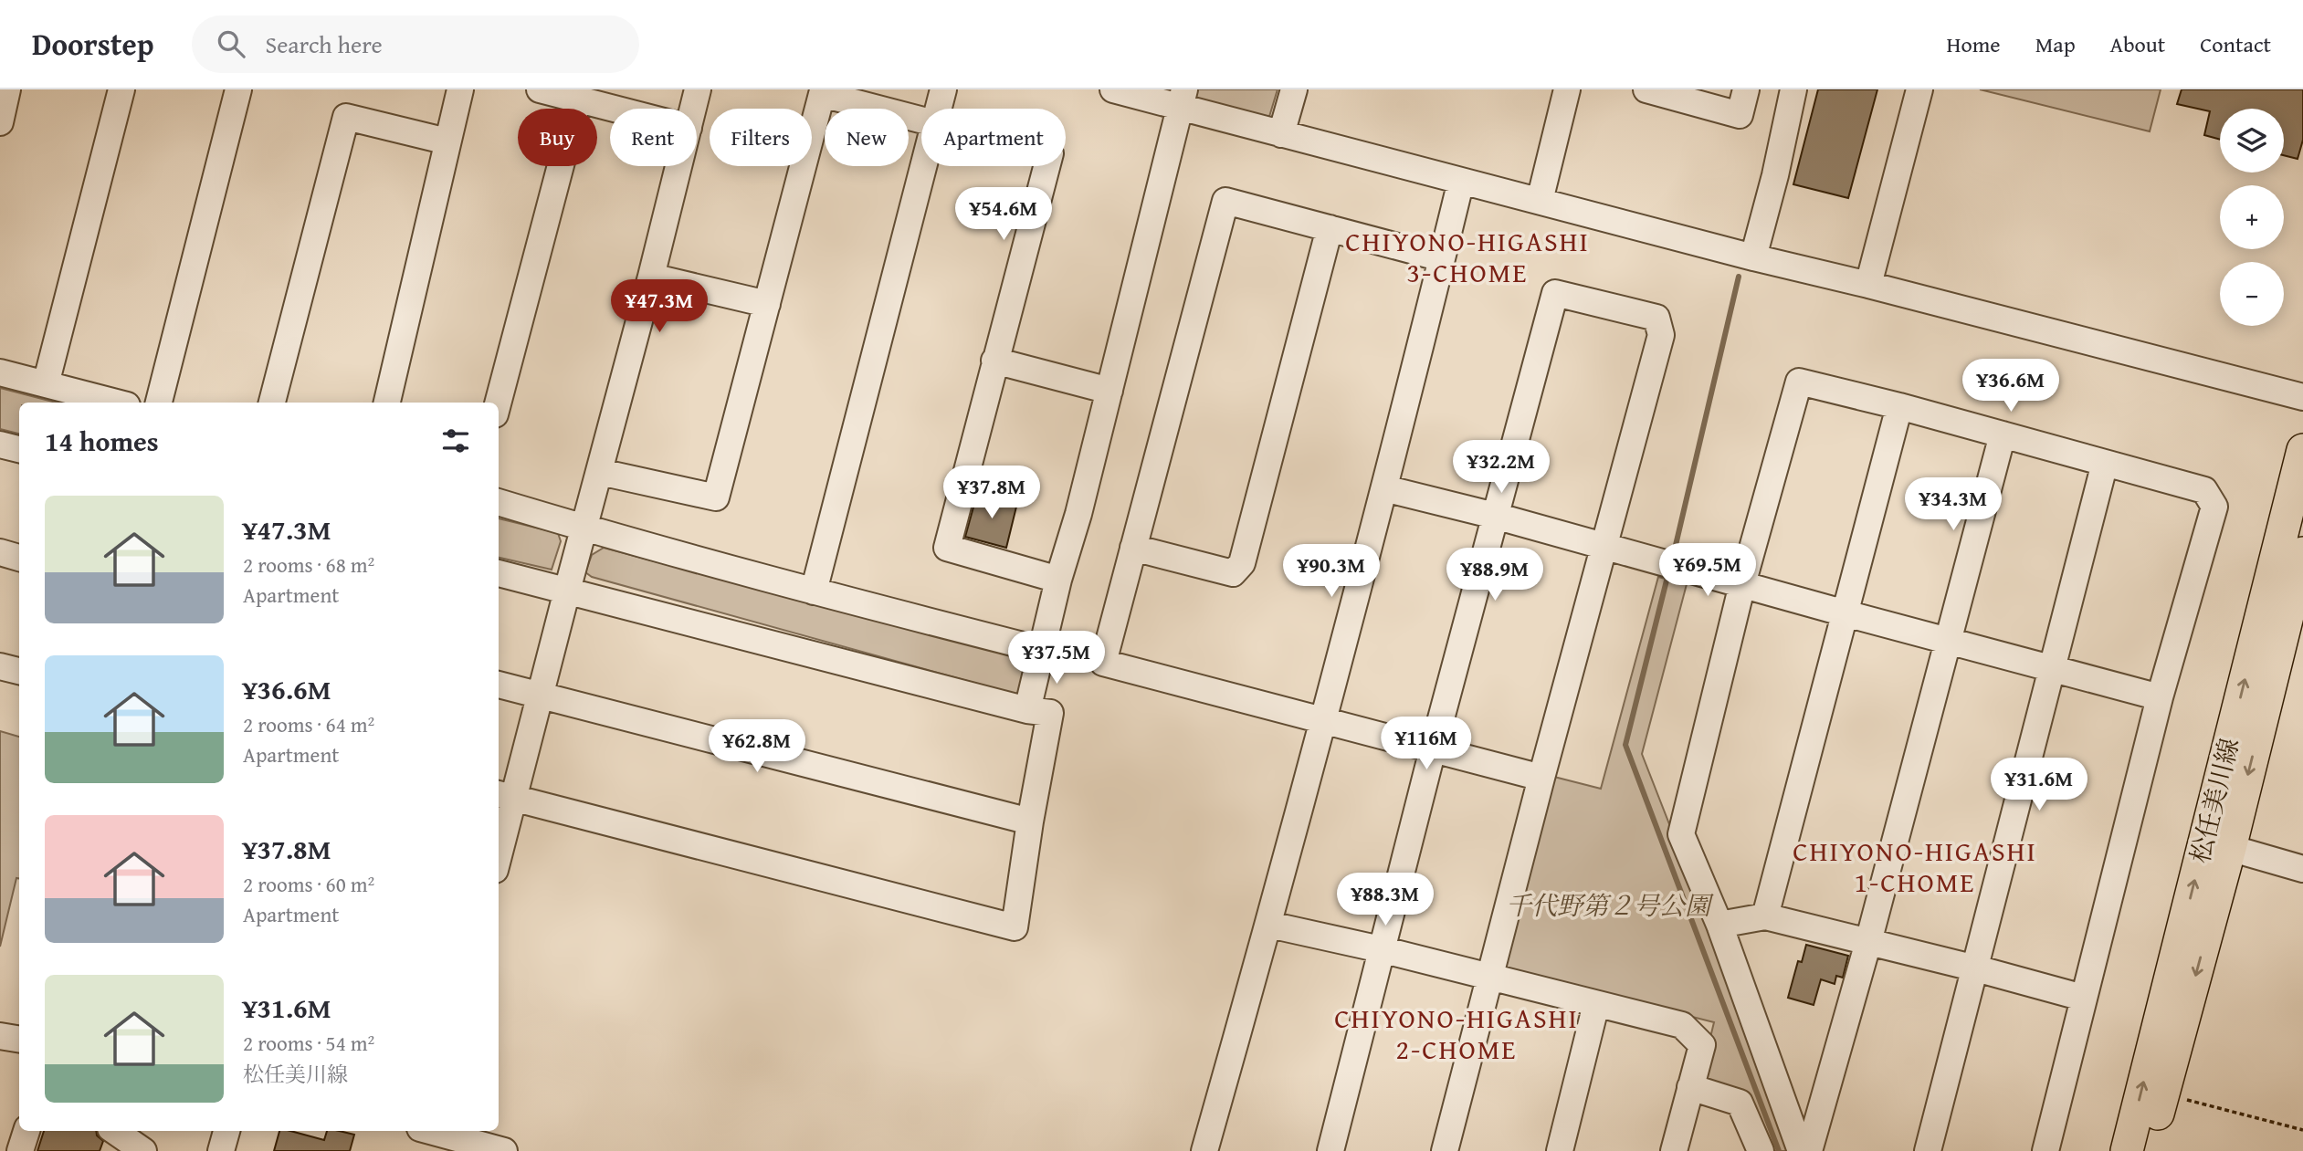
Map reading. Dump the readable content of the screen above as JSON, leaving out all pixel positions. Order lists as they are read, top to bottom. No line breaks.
{"streets":{"main road":["松任美川線"]},"districts":["CHIYONO-HIGASHI 3-CHOME","CHIYONO-HIGASHI 1-CHOME","CHIYONO-HIGASHI 2-CHOME"],"parks":["千代野第２号公園"],"page":{"header":"Doorstep","search":"Search here","nav":["Home","Map","About","Contact"],"map_buttons":["+","−"],"chip":["Buy","Rent","Filters","New","Apartment"],"price":["¥54.6M","¥47.3M","¥36.6M","¥32.2M","¥37.8M","¥34.3M","¥69.5M","¥90.3M","¥88.9M","¥37.5M","¥116M","¥62.8M","¥31.6M","¥88.3M"],"heading":"14 homes","list":[{"name":"¥47.3M","note":"2 rooms · 68 m² · Apartment"},{"name":"¥36.6M","note":"2 rooms · 64 m² · Apartment"},{"name":"¥37.8M","note":"2 rooms · 60 m² · Apartment"},{"name":"¥31.6M","note":"2 rooms · 54 m² · 松任美川線"}]}}
